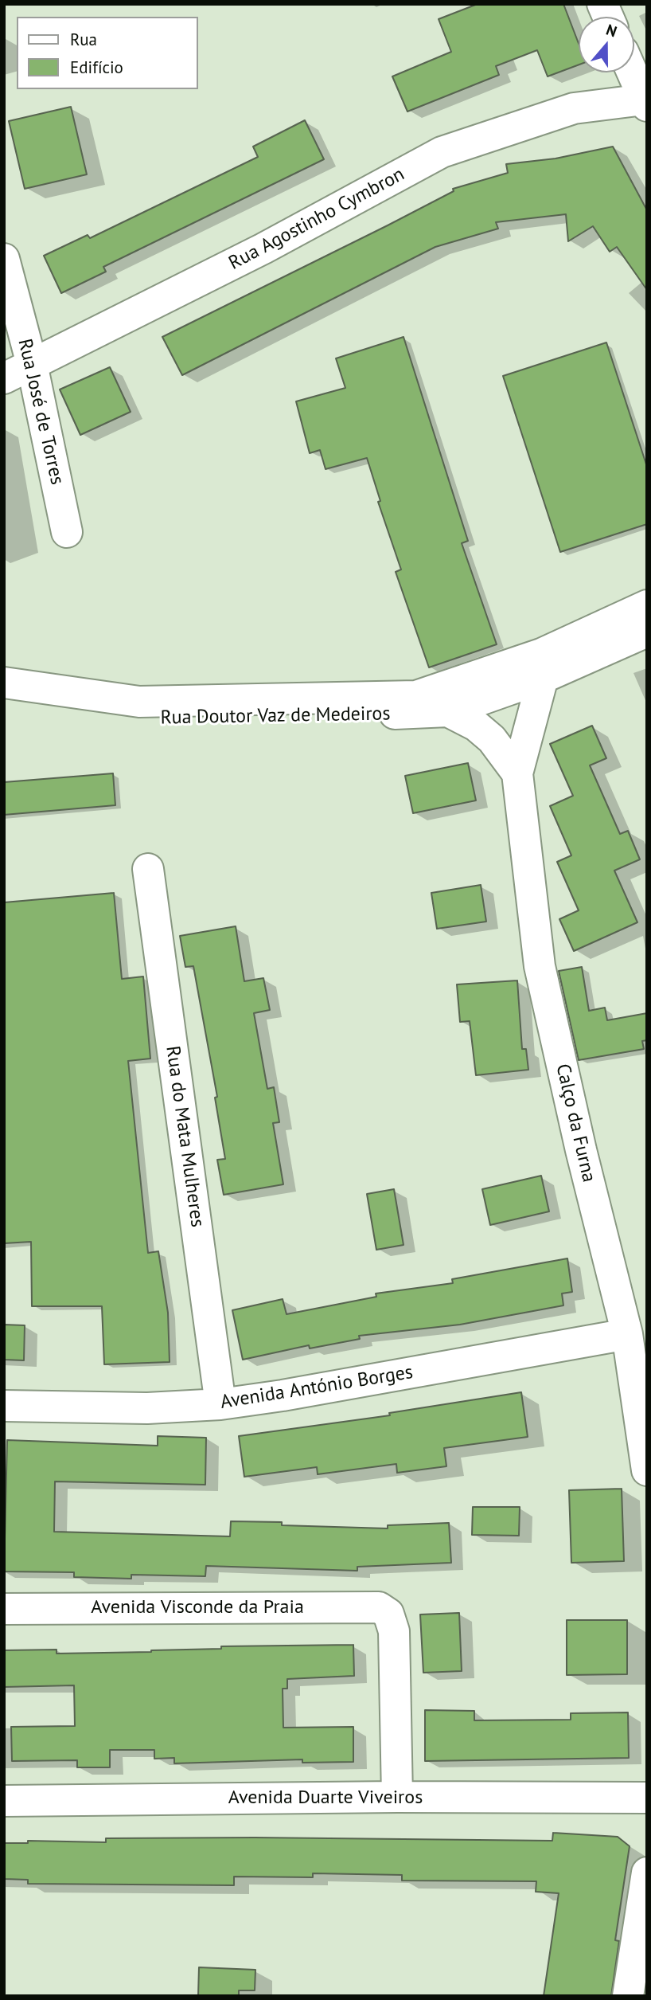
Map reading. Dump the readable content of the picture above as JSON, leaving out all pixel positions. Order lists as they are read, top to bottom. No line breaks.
{"streets":{"street":["Rua Agostinho Cymbron","Rua José de Torres","Rua Doutor Vaz de Medeiros","Calço da Furna","Rua do Mata Mulheres","Avenida António Borges","Avenida Visconde da Praia","Avenida Duarte Viveiros"]},"crossings":[["Rua Agostinho Cymbron","Rua José de Torres"],["Rua Doutor Vaz de Medeiros","Calço da Furna"],["Calço da Furna","Avenida António Borges"],["Rua do Mata Mulheres","Avenida António Borges"],["Avenida Visconde da Praia","Avenida Duarte Viveiros"]],"legend":["Rua","Edifício"],"north":"top"}
